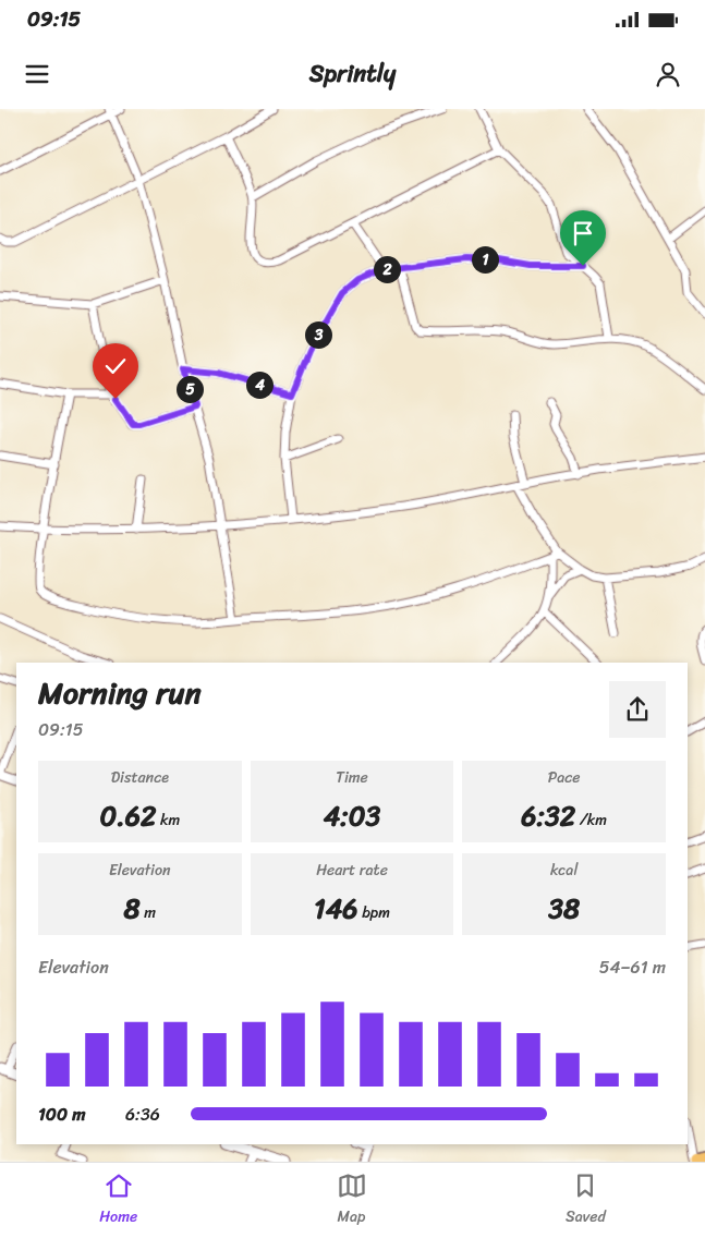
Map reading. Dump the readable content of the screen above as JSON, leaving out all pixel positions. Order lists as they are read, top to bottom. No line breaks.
{"page":{"status":"09:15","header":"Sprintly","pins":["1","2","3","4","5"],"heading":["Morning run","09:15"],"stats":[["Distance","0.62 km"],["Time","4:03"],["Pace","6:32 /km"],["Elevation","8 m"],["Heart rate","146 bpm"],["kcal","38"]],"chart":["Elevation","54–61 m"],"list":[{"name":"100 m","note":"6:36"}],"tabs":["Home","Map","Saved"]}}
